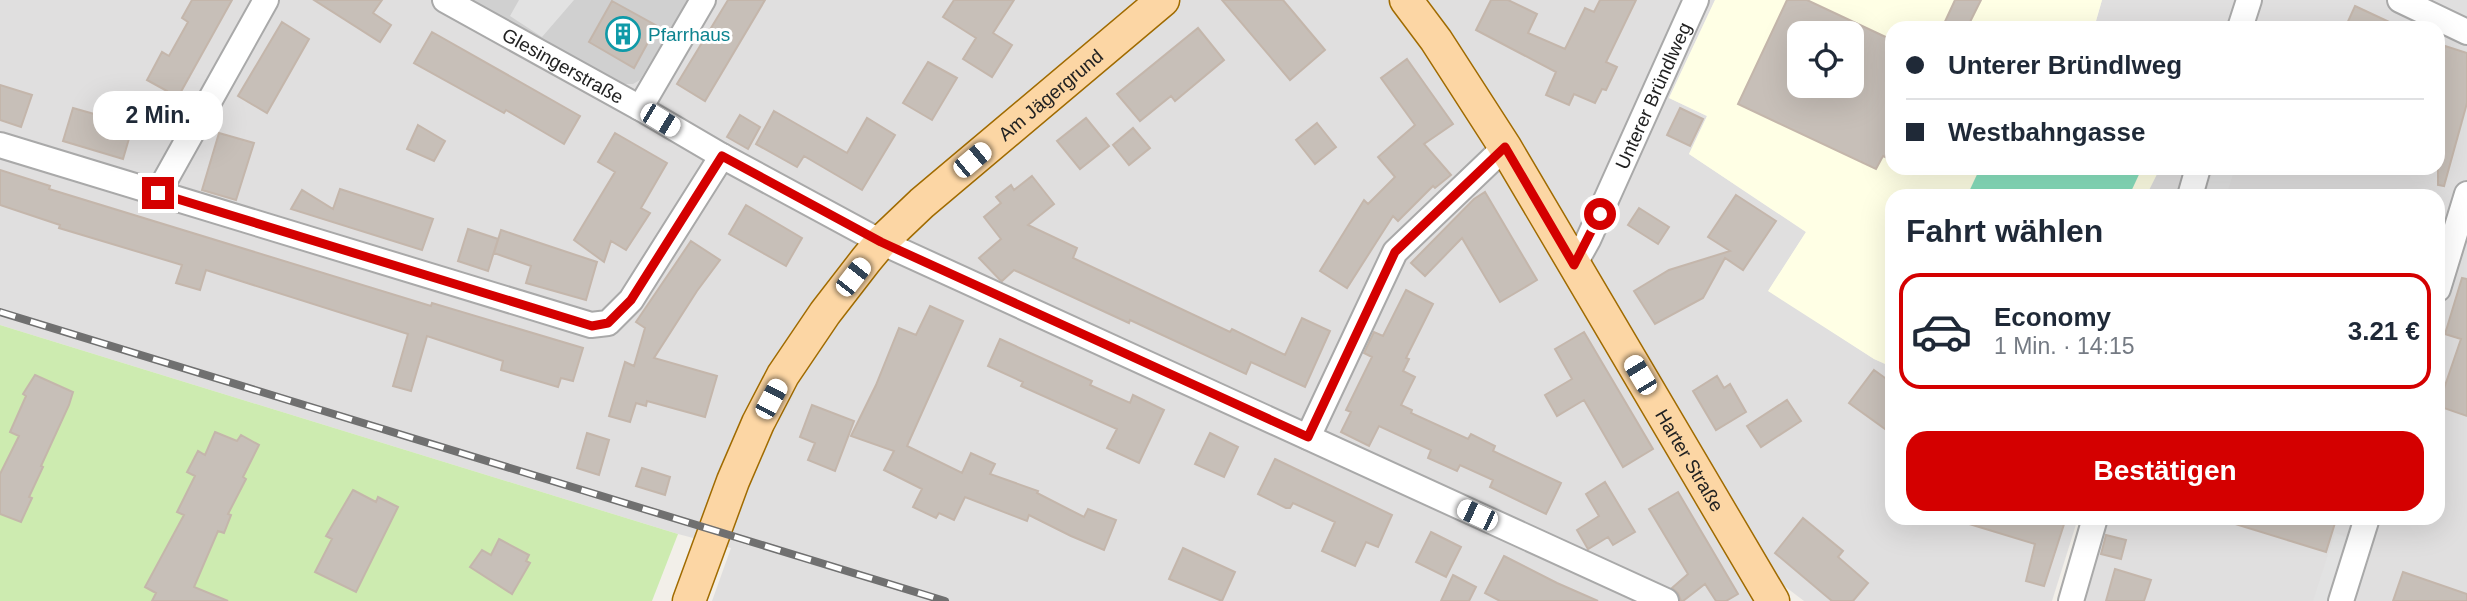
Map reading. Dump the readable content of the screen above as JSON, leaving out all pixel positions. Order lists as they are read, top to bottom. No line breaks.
{"streets":{"main road":["Am Jägergrund","Harter Straße"],"street":["Glesingerstraße","Unterer Bründlweg"]},"crossings":[["Glesingerstraße","Am Jägergrund"],["Unterer Bründlweg","Harter Straße"]],"places":{"building":["Pfarrhaus"]},"page":{"banner":["Unterer Bründlweg","Westbahngasse"],"bubble":"2 Min.","heading":"Fahrt wählen","list":[{"name":"Economy","note":"1 Min. · 14:15","value":"3.21 €"}],"buttons":"Bestätigen"}}
